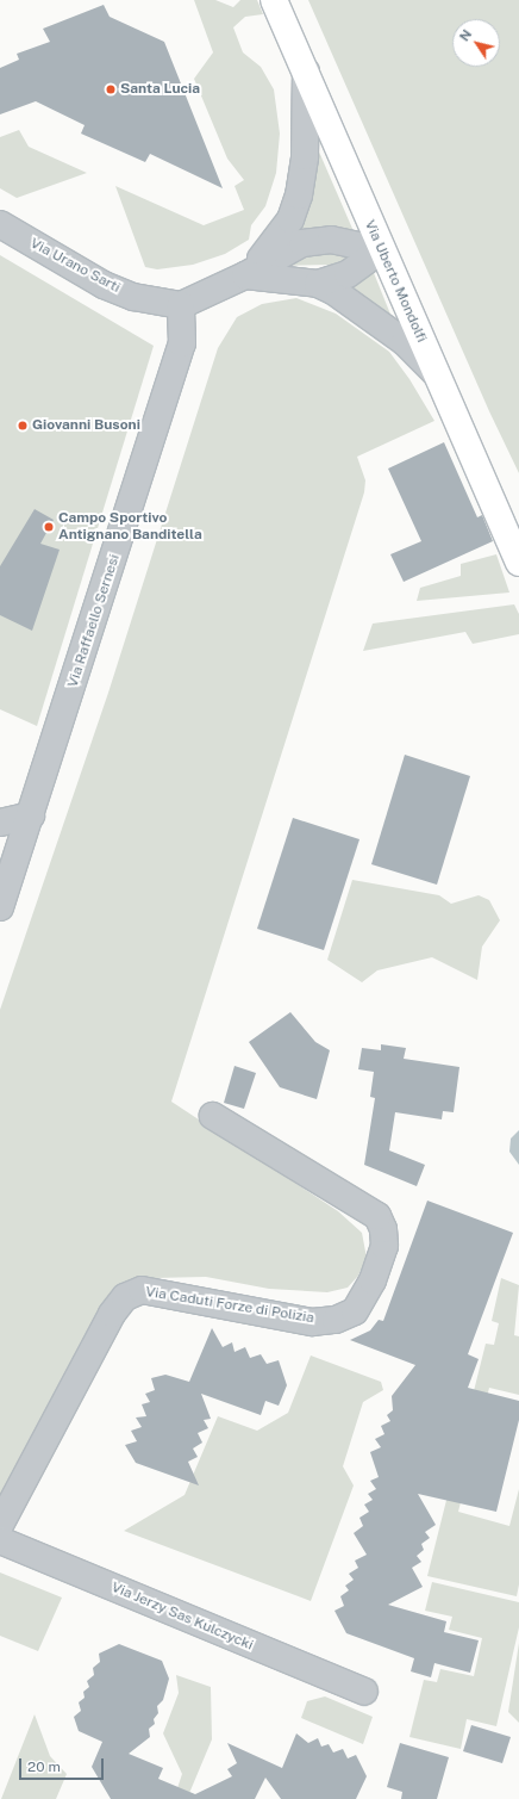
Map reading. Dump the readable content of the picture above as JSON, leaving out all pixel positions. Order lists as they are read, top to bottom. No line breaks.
{"streets":{"main road":["Via Uberto Mondolfi"],"street":["Via Urano Sarti","Via Raffaello Sernesi","Via Caduti Forze di Polizia","Via Jerzy Sas Kulczycki"]},"crossings":[["Via Urano Sarti","Via Raffaello Sernesi"]],"places":["Santa Lucia","Giovanni Busoni","Campo Sportivo Antignano Banditella"],"scale_bar":"20 m","north":"top left"}
